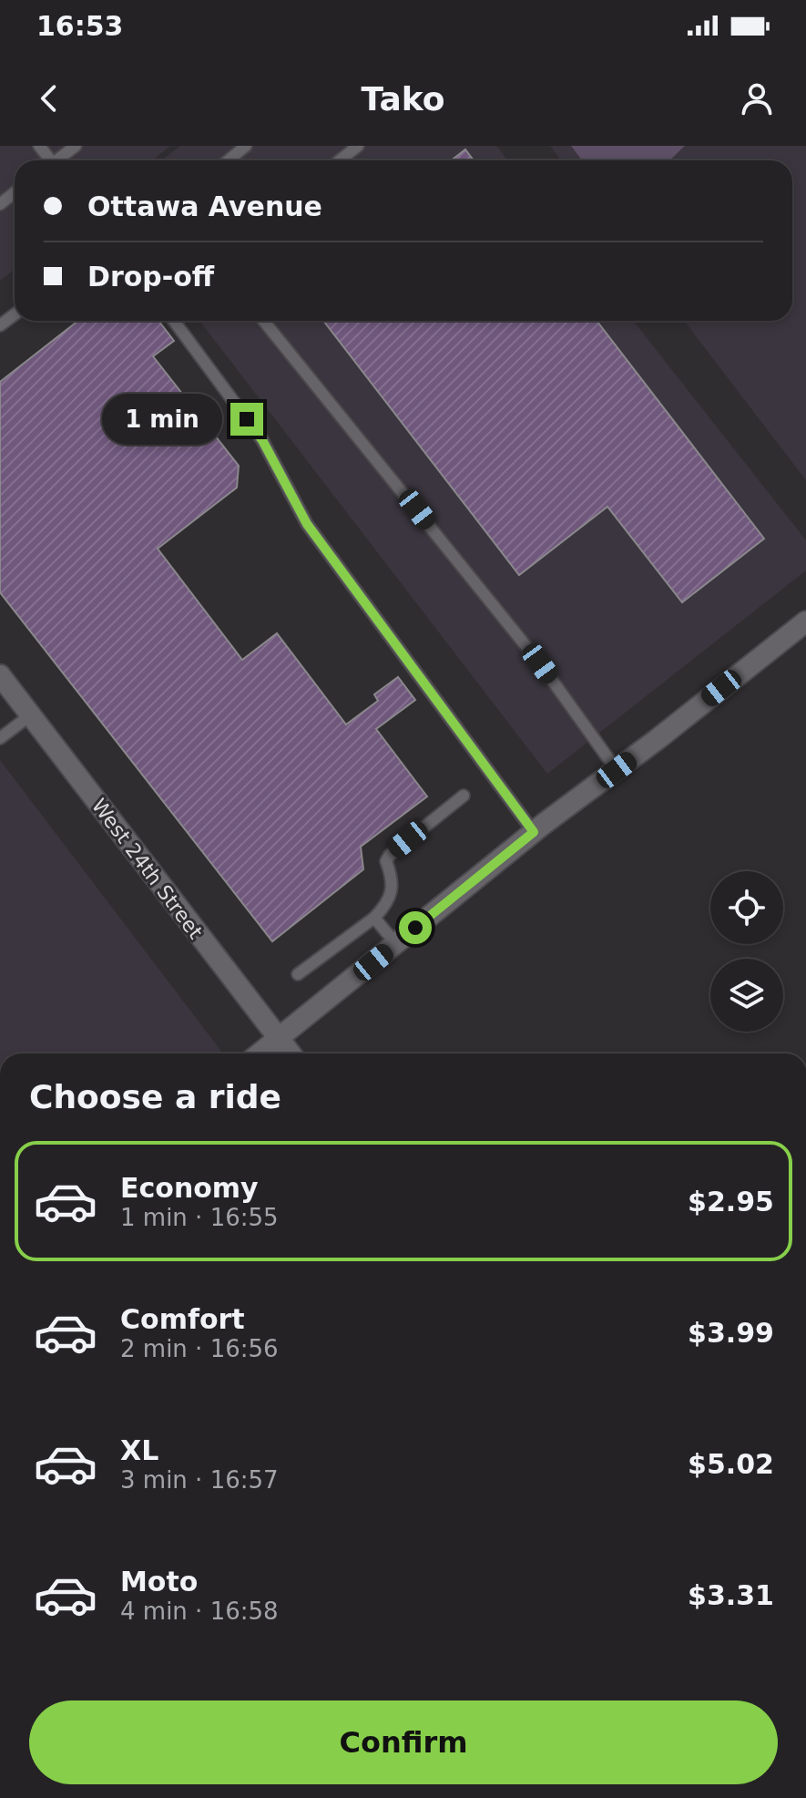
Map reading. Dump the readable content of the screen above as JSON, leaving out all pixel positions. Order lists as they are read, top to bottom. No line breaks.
{"streets":{"street":["West 24th Street"]},"page":{"status":"16:53","header":"Tako","banner":["Ottawa Avenue","Drop-off"],"bubble":"1 min","heading":"Choose a ride","list":[{"name":"Economy","note":"1 min · 16:55","value":"$2.95"},{"name":"Comfort","note":"2 min · 16:56","value":"$3.99"},{"name":"XL","note":"3 min · 16:57","value":"$5.02"},{"name":"Moto","note":"4 min · 16:58","value":"$3.31"}],"buttons":"Confirm"}}
